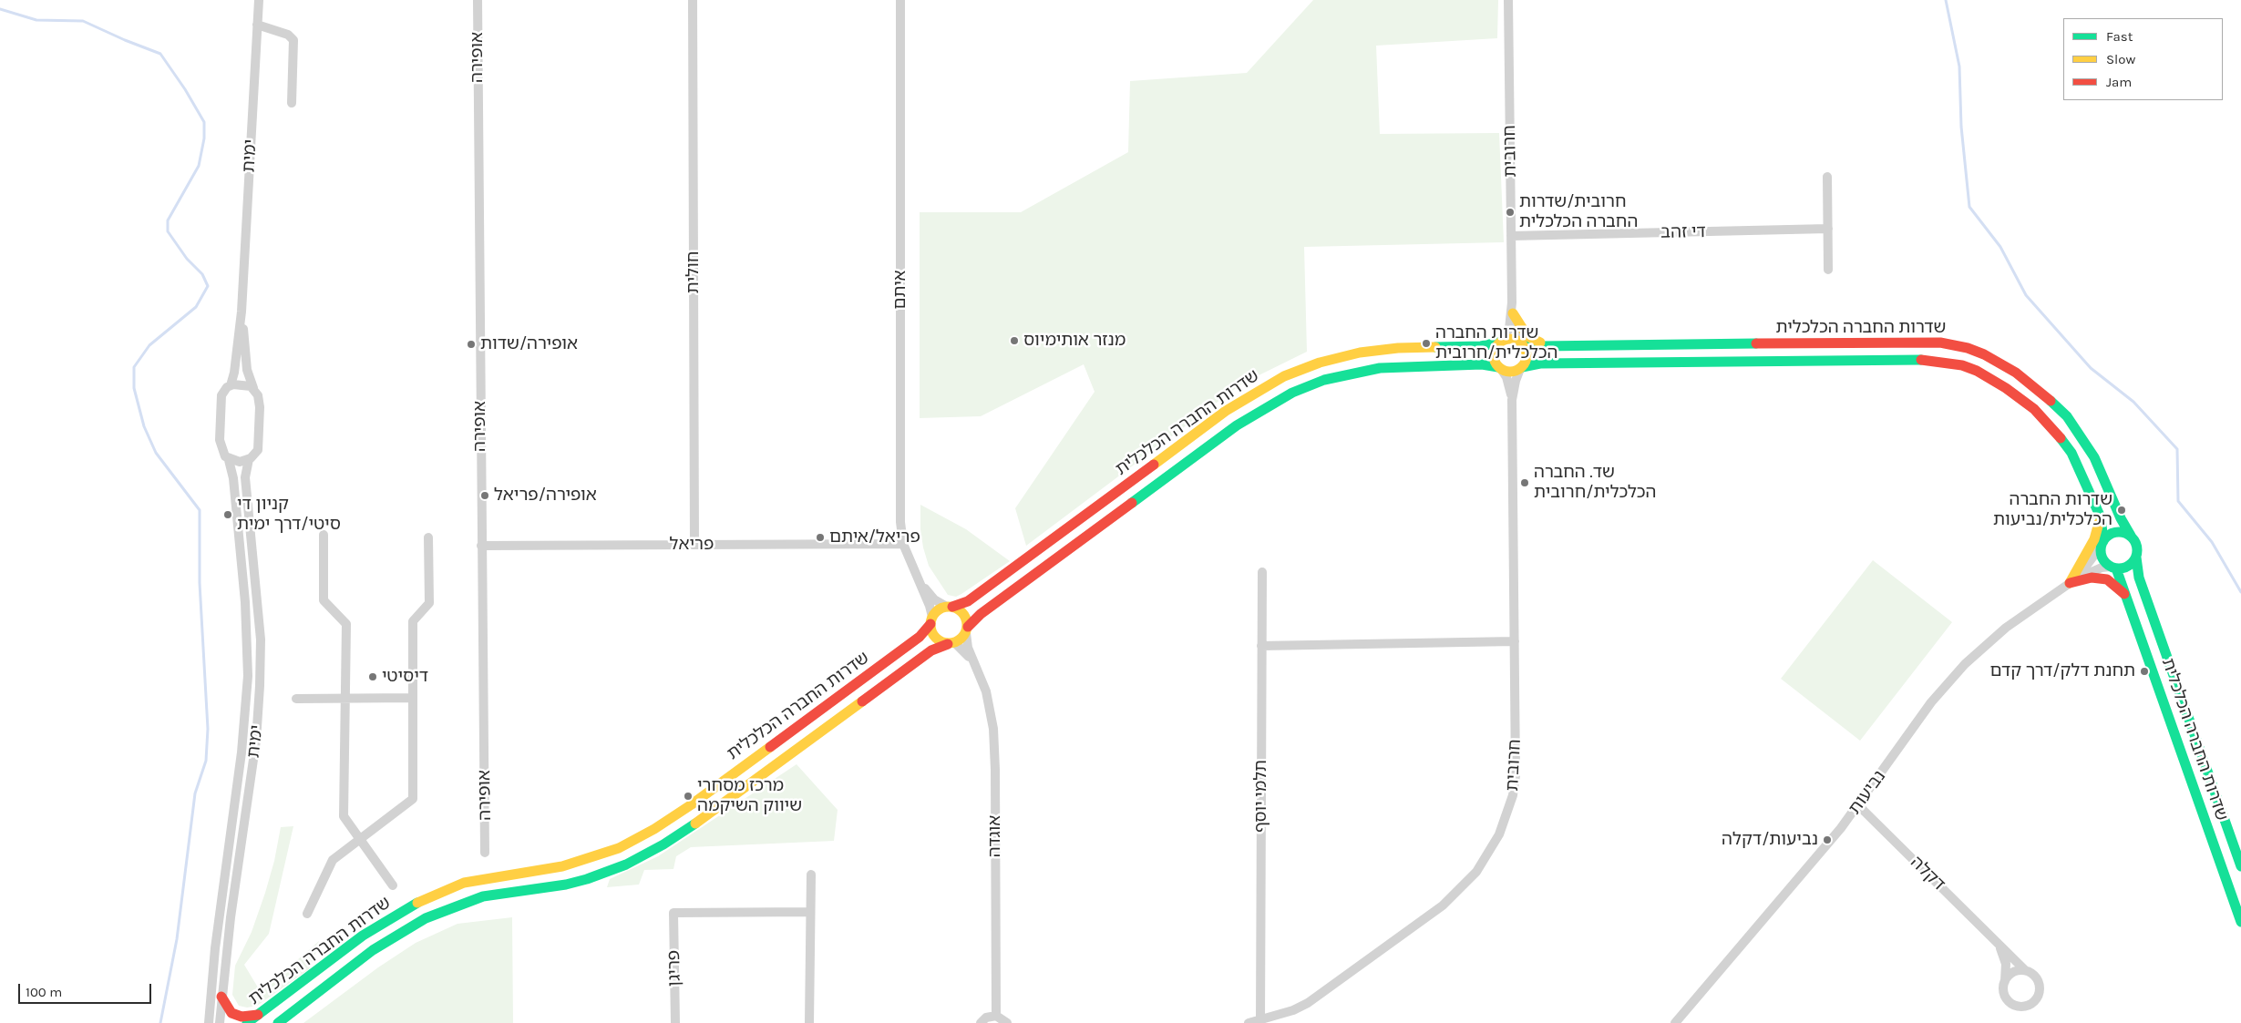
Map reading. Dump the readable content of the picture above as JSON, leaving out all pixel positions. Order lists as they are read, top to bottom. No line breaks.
{"streets":{"main road":["שדרות החברה הכלכלית"],"street":["אופירה","חרובית","ימית","די זהב","חולית","איתם","פריאל","נביעות","תלמי יוסף","אוגדה","דקלה","פריגן"]},"crossings":[["אופירה","פריאל"],["חרובית","די זהב"],["חרובית","שדרות החברה הכלכלית"],["חרובית","תלמי יוסף"],["חולית","פריאל"],["איתם","שדרות החברה הכלכלית"],["איתם","פריאל"],["איתם","אוגדה"],["שדרות החברה הכלכלית","נביעות"],["שדרות החברה הכלכלית","אוגדה"],["נביעות","דקלה"]],"places":["חרובית/שדרות החברה הכלכלית","מנזר אותימיוס","שדרות החברה הכלכלית/חרובית","אופירה/שדות","שד. החברה הכלכלית/חרובית","אופירה/פריאל","שדרות החברה הכלכלית/נביעות","קניון די סיטי/דרך ימית","פריאל/איתם","תחנת דלק/דרך קדם","דיסיטי","מרכז מסחרי שיווק השיקמה","נביעות/דקלה"],"legend":["Fast","Slow","Jam"],"scale_bar":"100 m"}
